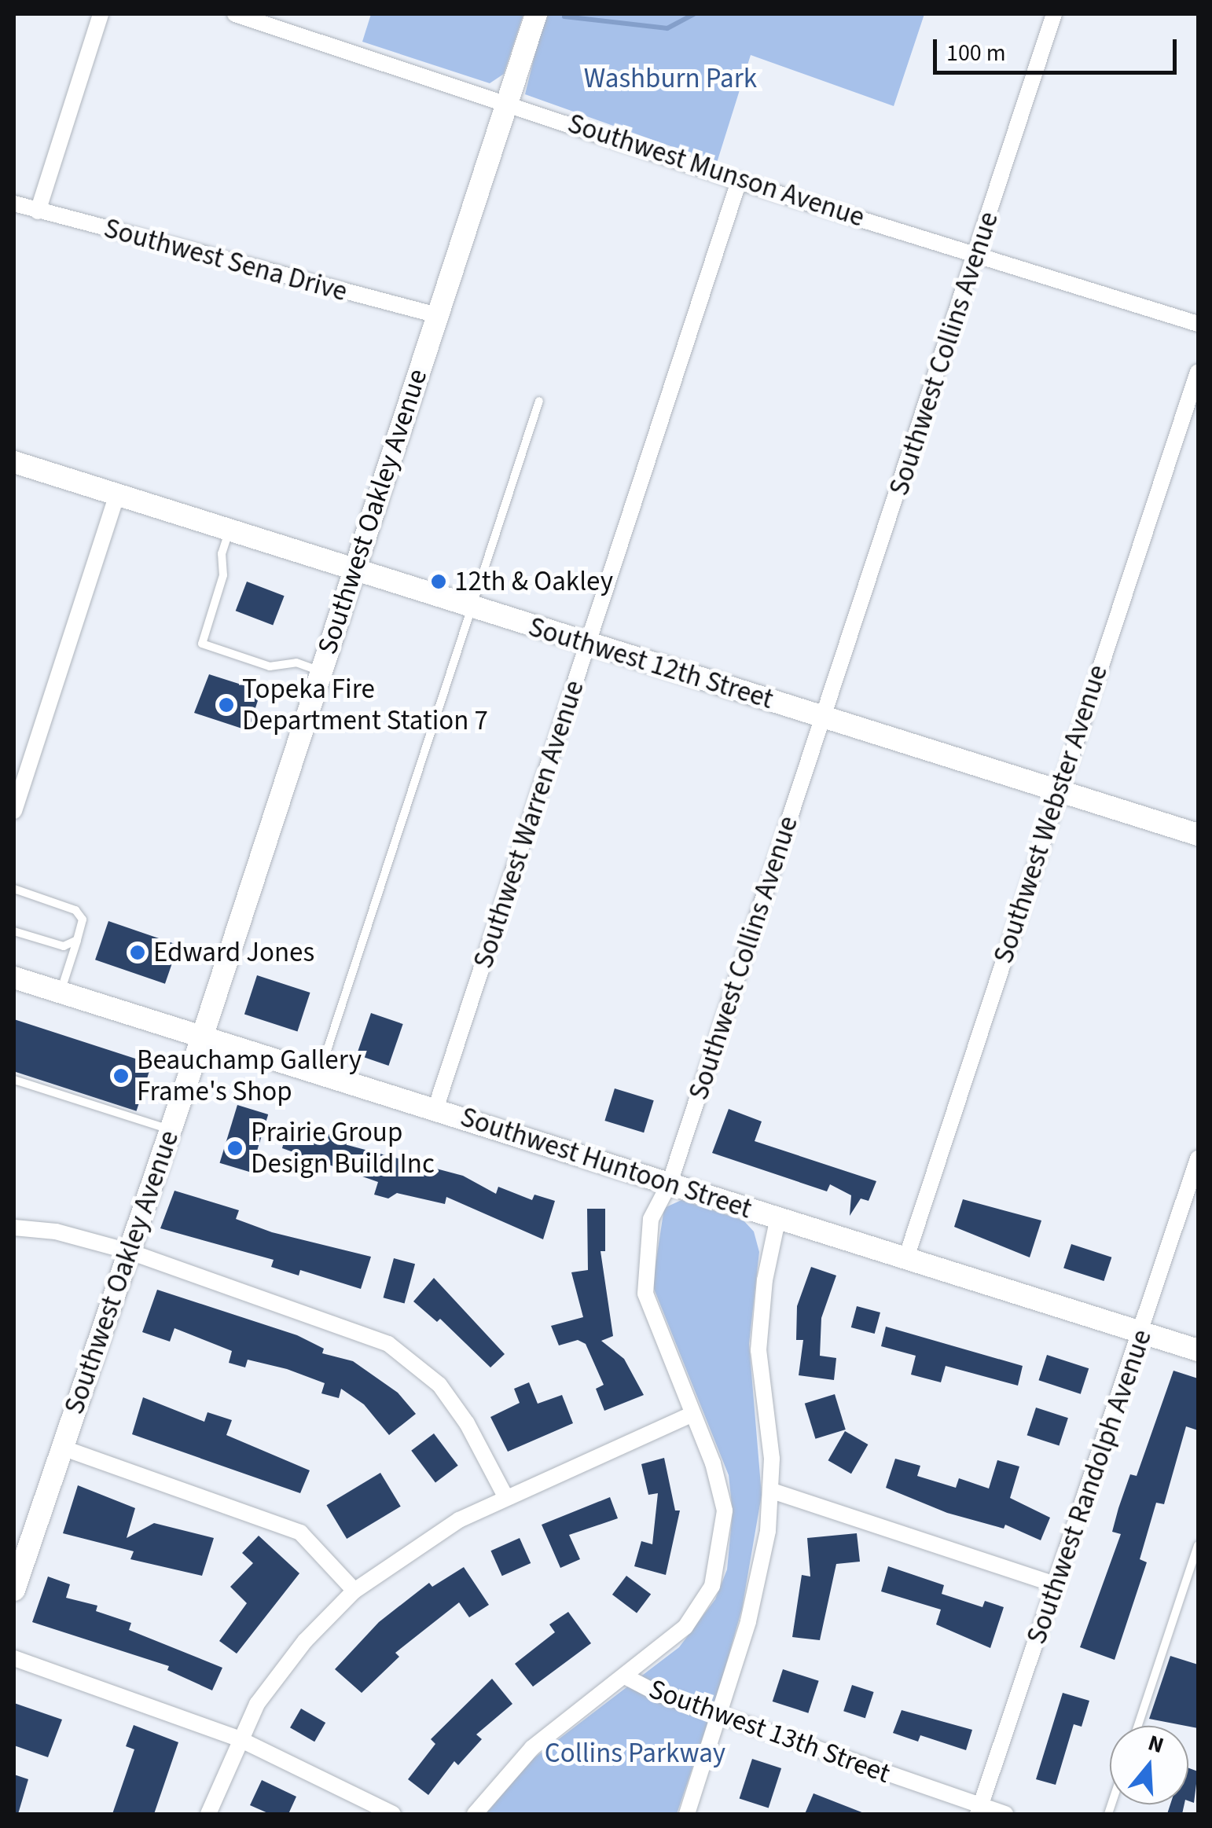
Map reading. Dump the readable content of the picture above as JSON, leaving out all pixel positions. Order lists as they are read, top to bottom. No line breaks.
{"streets":{"main road":["Southwest Oakley Avenue","Southwest 12th Street","Southwest Huntoon Street"],"street":["Southwest Munson Avenue","Southwest Sena Drive","Southwest Collins Avenue","Southwest Webster Avenue","Southwest Warren Avenue","Southwest Randolph Avenue","Southwest 13th Street"]},"crossings":[["Southwest Munson Avenue","Southwest Collins Avenue"],["Southwest Munson Avenue","Southwest Oakley Avenue"],["Southwest Munson Avenue","Southwest Warren Avenue"],["Southwest Sena Drive","Southwest Oakley Avenue"],["Southwest Collins Avenue","Southwest 12th Street"],["Southwest Collins Avenue","Southwest Huntoon Street"],["Southwest Collins Avenue","Southwest 13th Street"],["Southwest Oakley Avenue","Southwest 12th Street"],["Southwest Oakley Avenue","Southwest Huntoon Street"],["Southwest 12th Street","Southwest Webster Avenue"],["Southwest 12th Street","Southwest Warren Avenue"],["Southwest Webster Avenue","Southwest Huntoon Street"],["Southwest Warren Avenue","Southwest Huntoon Street"],["Southwest Huntoon Street","Southwest Randolph Avenue"],["Southwest Randolph Avenue","Southwest 13th Street"]],"parks":["Washburn Park","Collins Parkway"],"places":["12th & Oakley","Topeka Fire Department Station 7","Edward Jones","Beauchamp Gallery Frame's Shop","Prairie Group Design Build Inc"],"scale_bar":"100 m","north":"top"}
